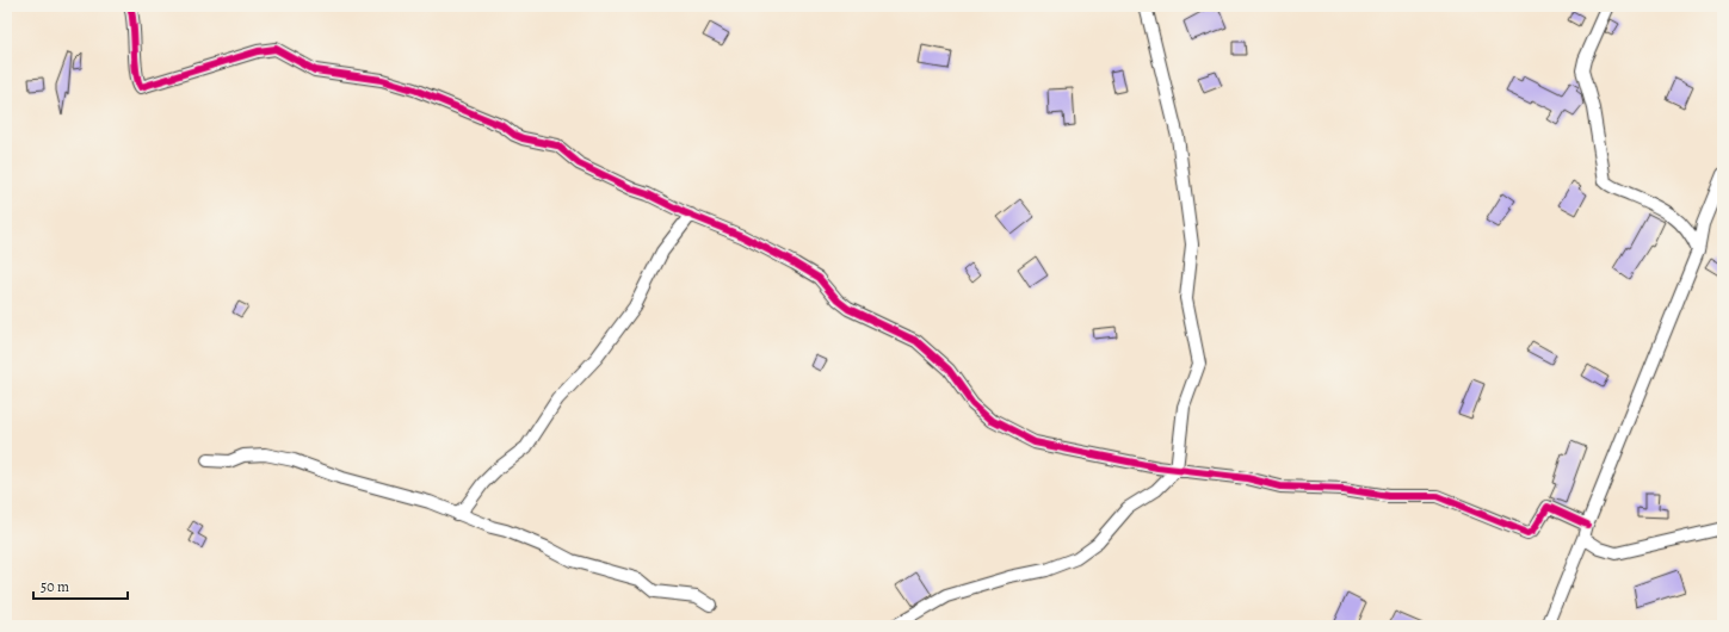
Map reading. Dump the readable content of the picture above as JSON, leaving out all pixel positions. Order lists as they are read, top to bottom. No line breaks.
{"scale_bar":"50 m"}
